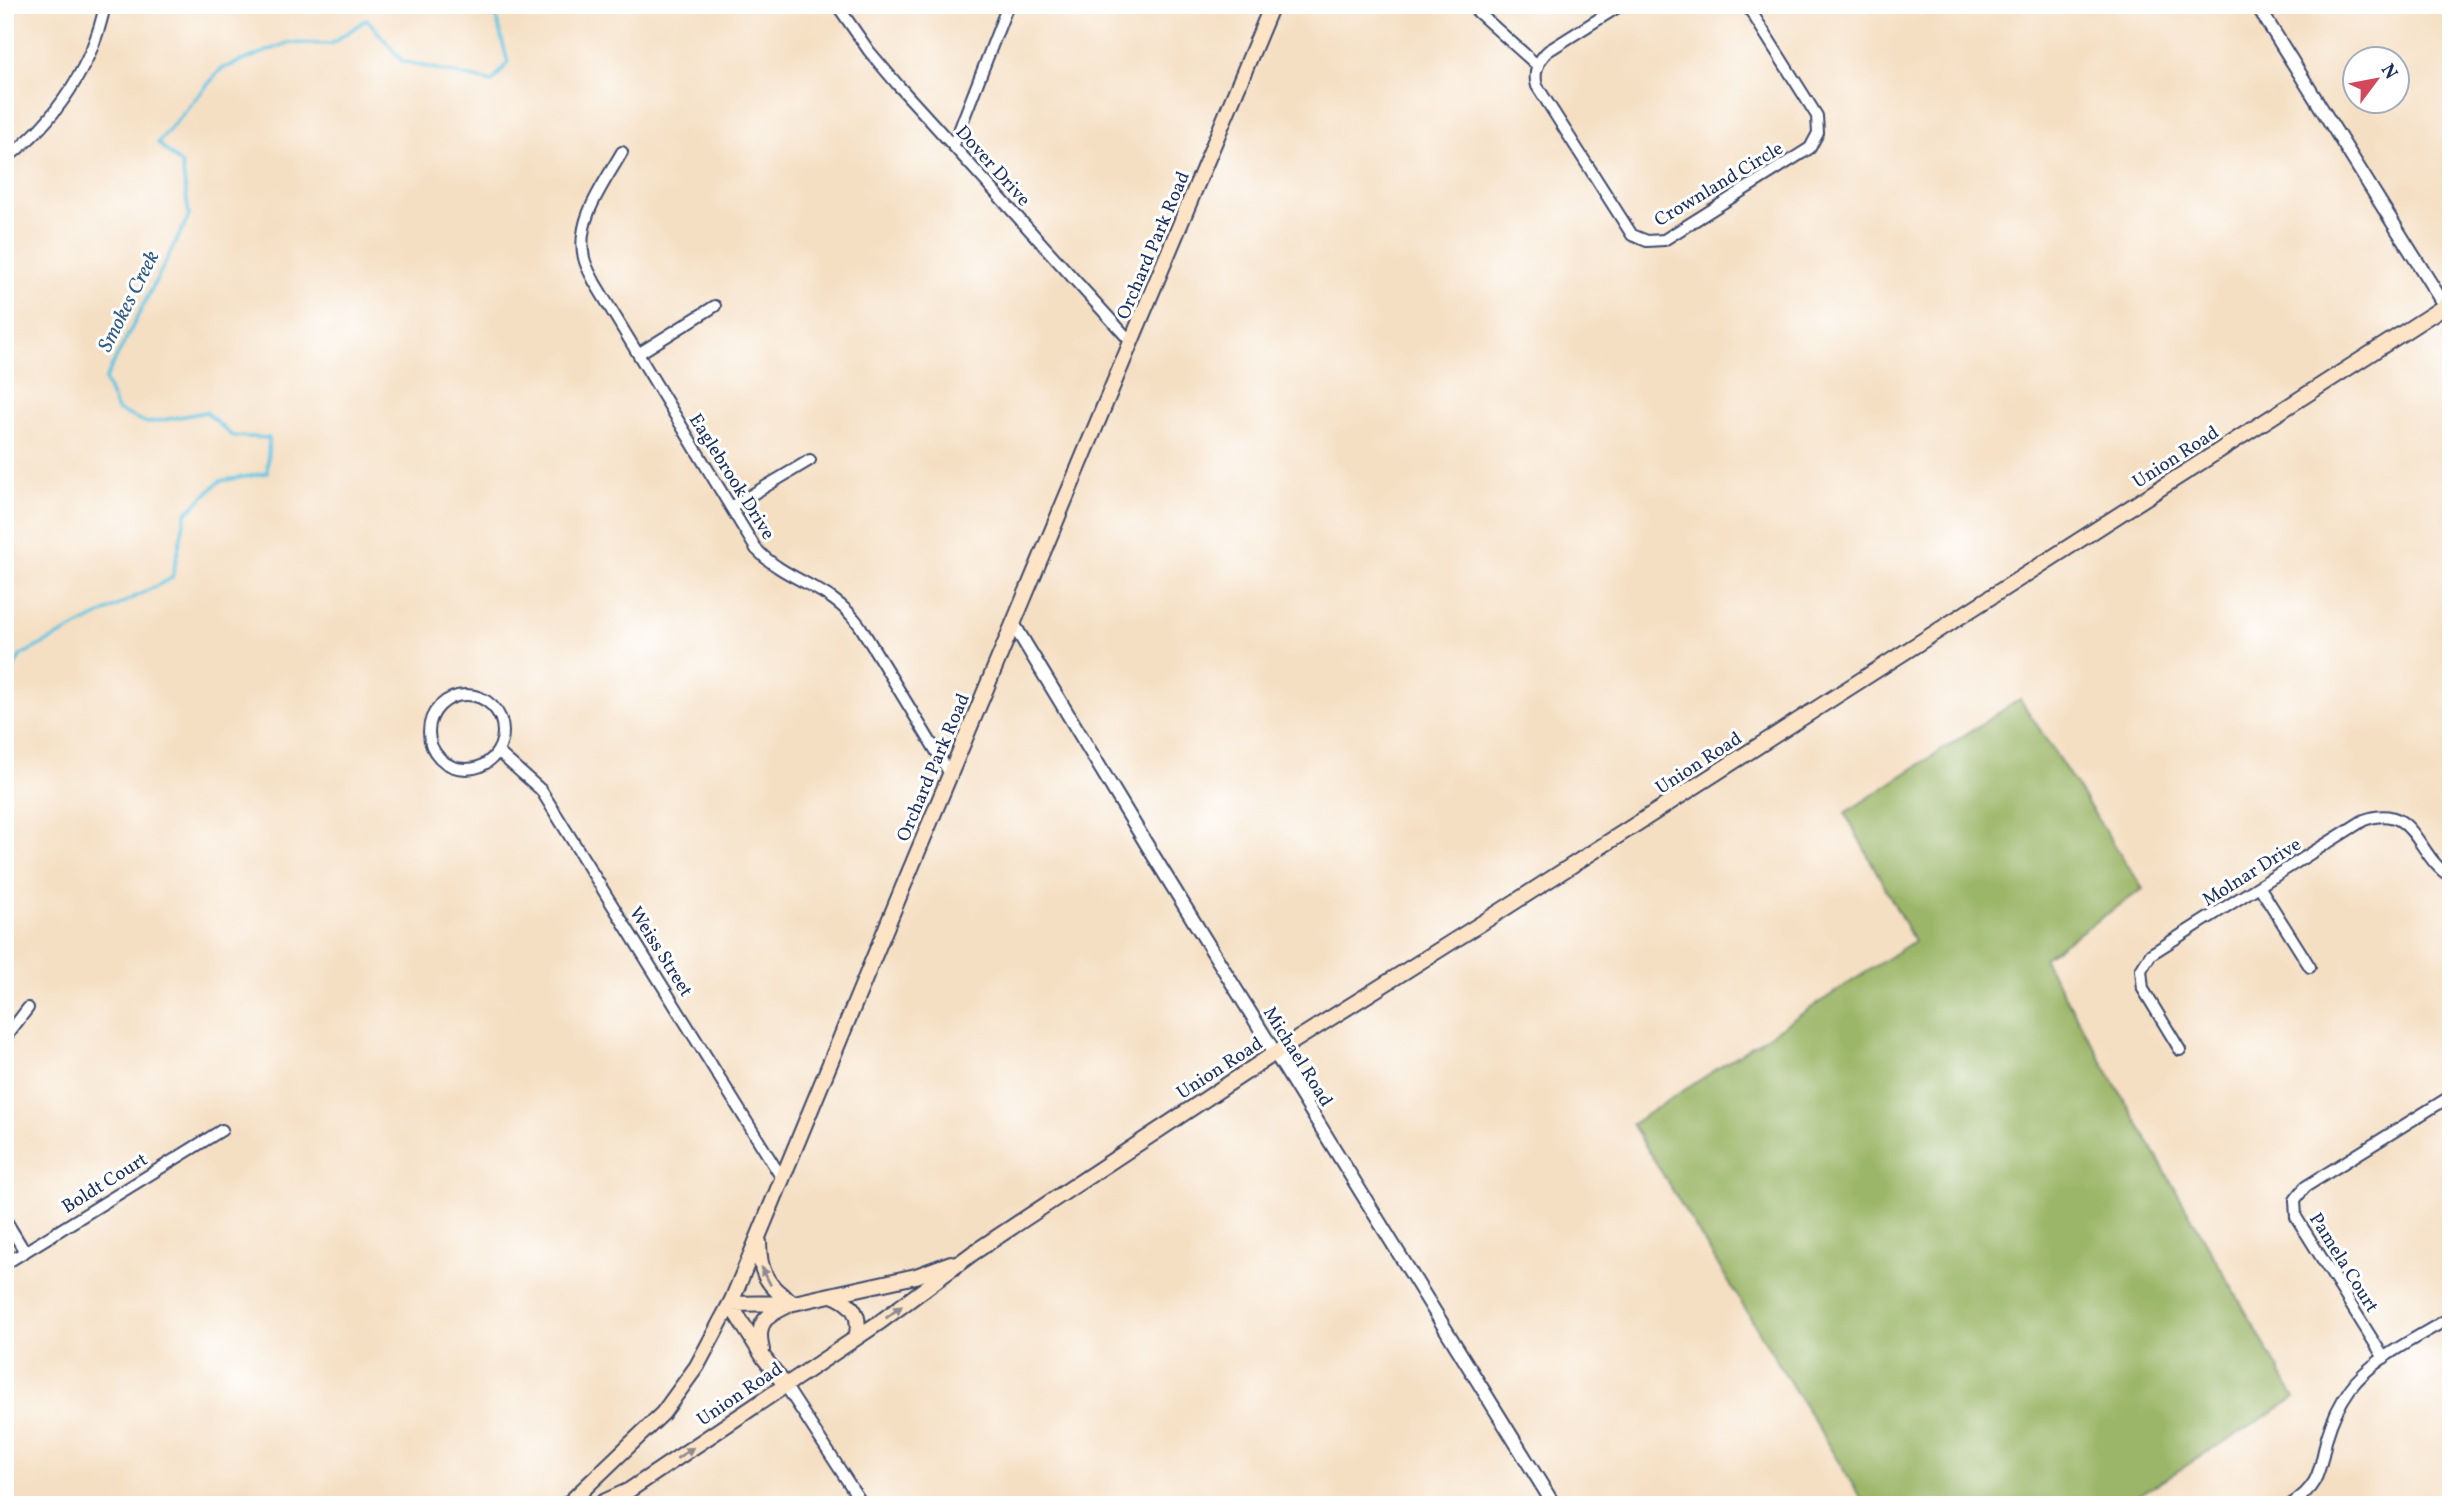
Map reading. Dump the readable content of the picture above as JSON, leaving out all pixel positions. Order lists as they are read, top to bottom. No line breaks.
{"streets":{"main road":["Orchard Park Road","Union Road"],"street":["Dover Drive","Crownland Circle","Eaglebrook Drive","Molnar Drive","Weiss Street","Michael Road","Boldt Court","Pamela Court"]},"crossings":[["Dover Drive","Orchard Park Road"],["Orchard Park Road","Union Road"],["Orchard Park Road","Eaglebrook Drive"],["Orchard Park Road","Weiss Street"],["Orchard Park Road","Michael Road"],["Union Road","Michael Road"]],"water":["Smokes Creek"],"north":"top right"}
